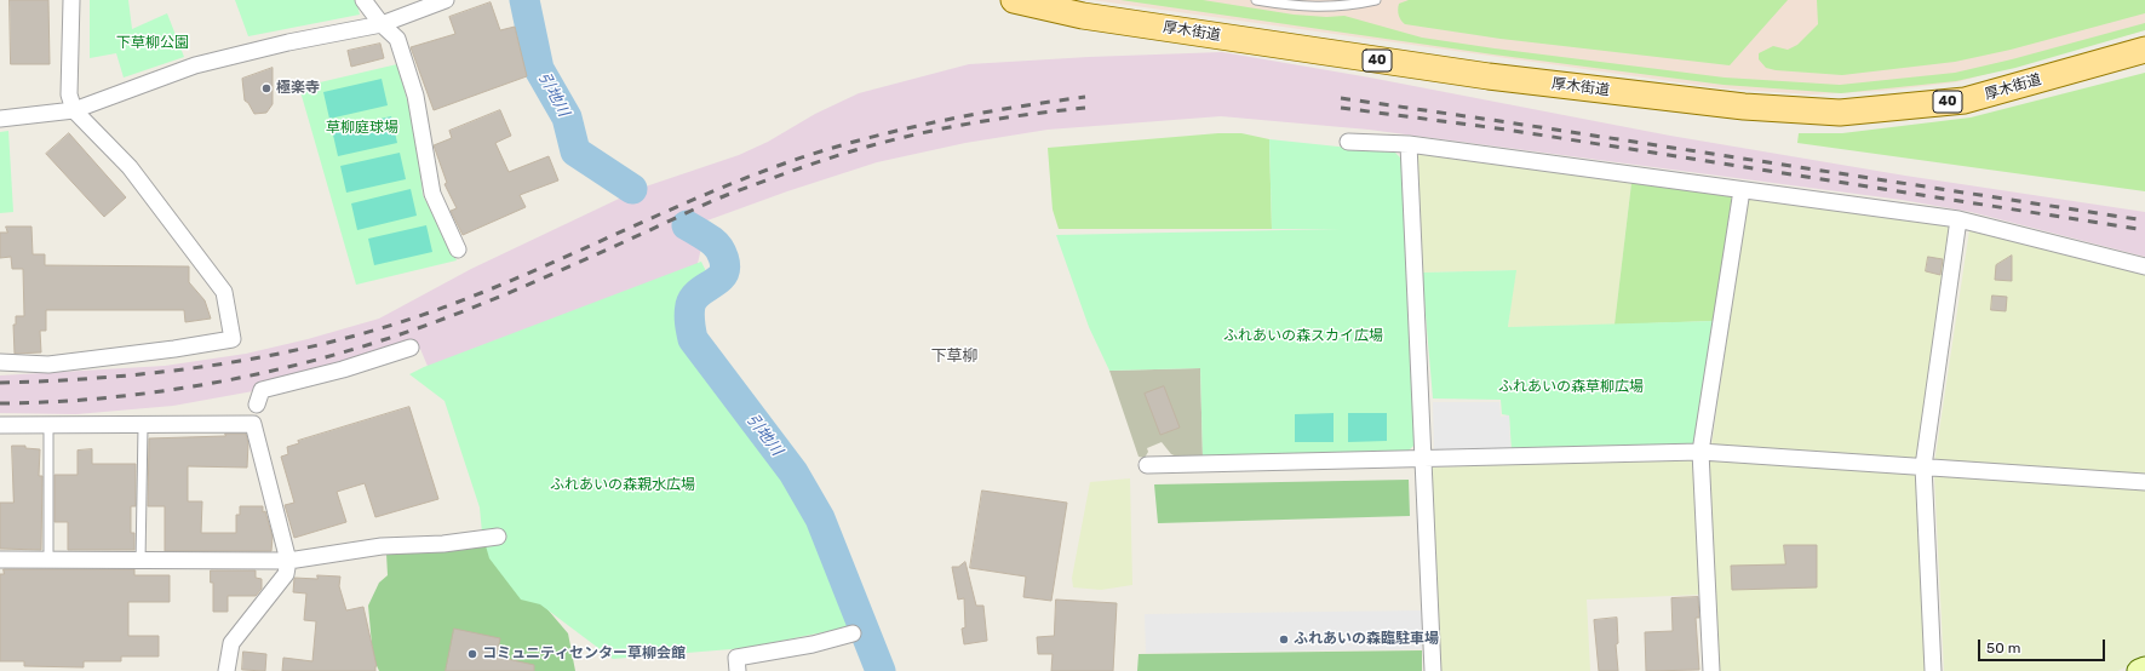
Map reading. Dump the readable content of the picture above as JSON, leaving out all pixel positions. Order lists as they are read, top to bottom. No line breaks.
{"streets":{"main road":["厚木街道","40"]},"districts":["下草柳"],"water":["引地川"],"parks":["下草柳公園","草柳庭球場","ふれあいの森スカイ広場","ふれあいの森草柳広場","ふれあいの森親水広場"],"places":["極楽寺","ふれあいの森臨駐車場","コミュニティセンター草柳会館"],"scale_bar":"50 m"}
